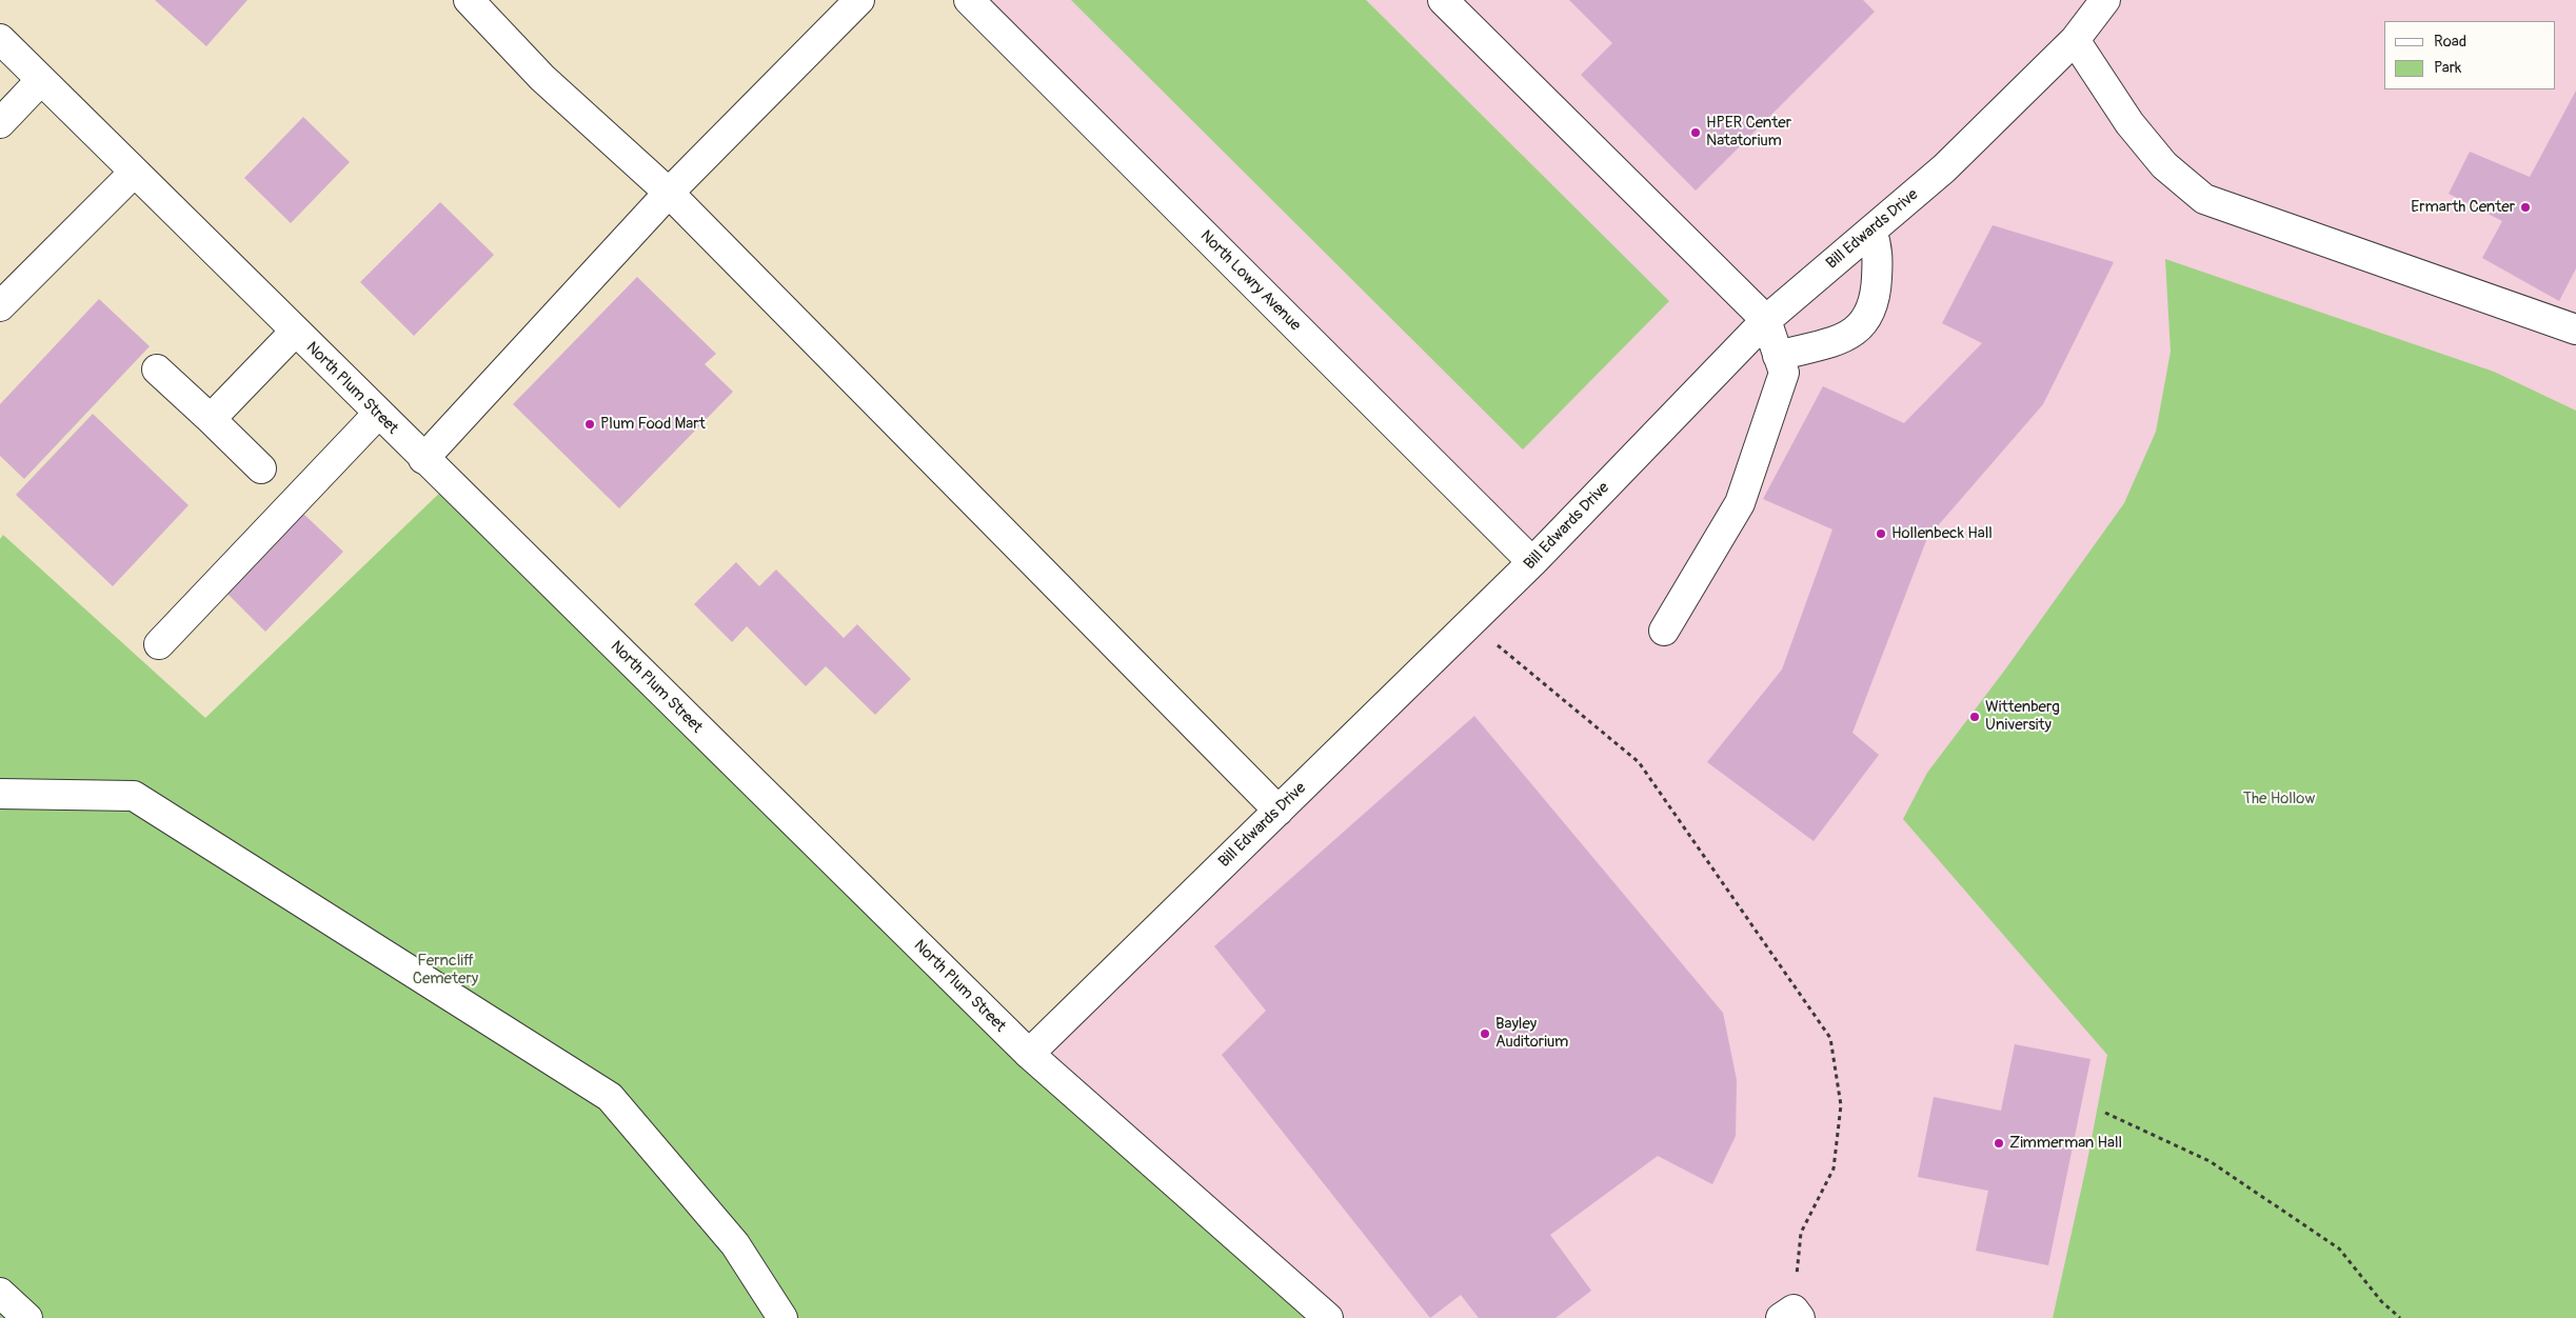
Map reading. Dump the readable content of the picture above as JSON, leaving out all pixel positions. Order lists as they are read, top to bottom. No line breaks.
{"streets":{"street":["Bill Edwards Drive","North Lowry Avenue","North Plum Street"]},"crossings":[["Bill Edwards Drive","North Lowry Avenue"],["Bill Edwards Drive","North Plum Street"]],"parks":["The Hollow","Ferncliff Cemetery"],"places":["HPER Center Natatorium","Ermarth Center","Plum Food Mart","Hollenbeck Hall","Wittenberg University","Bayley Auditorium","Zimmerman Hall"],"legend":["Road","Park"]}
